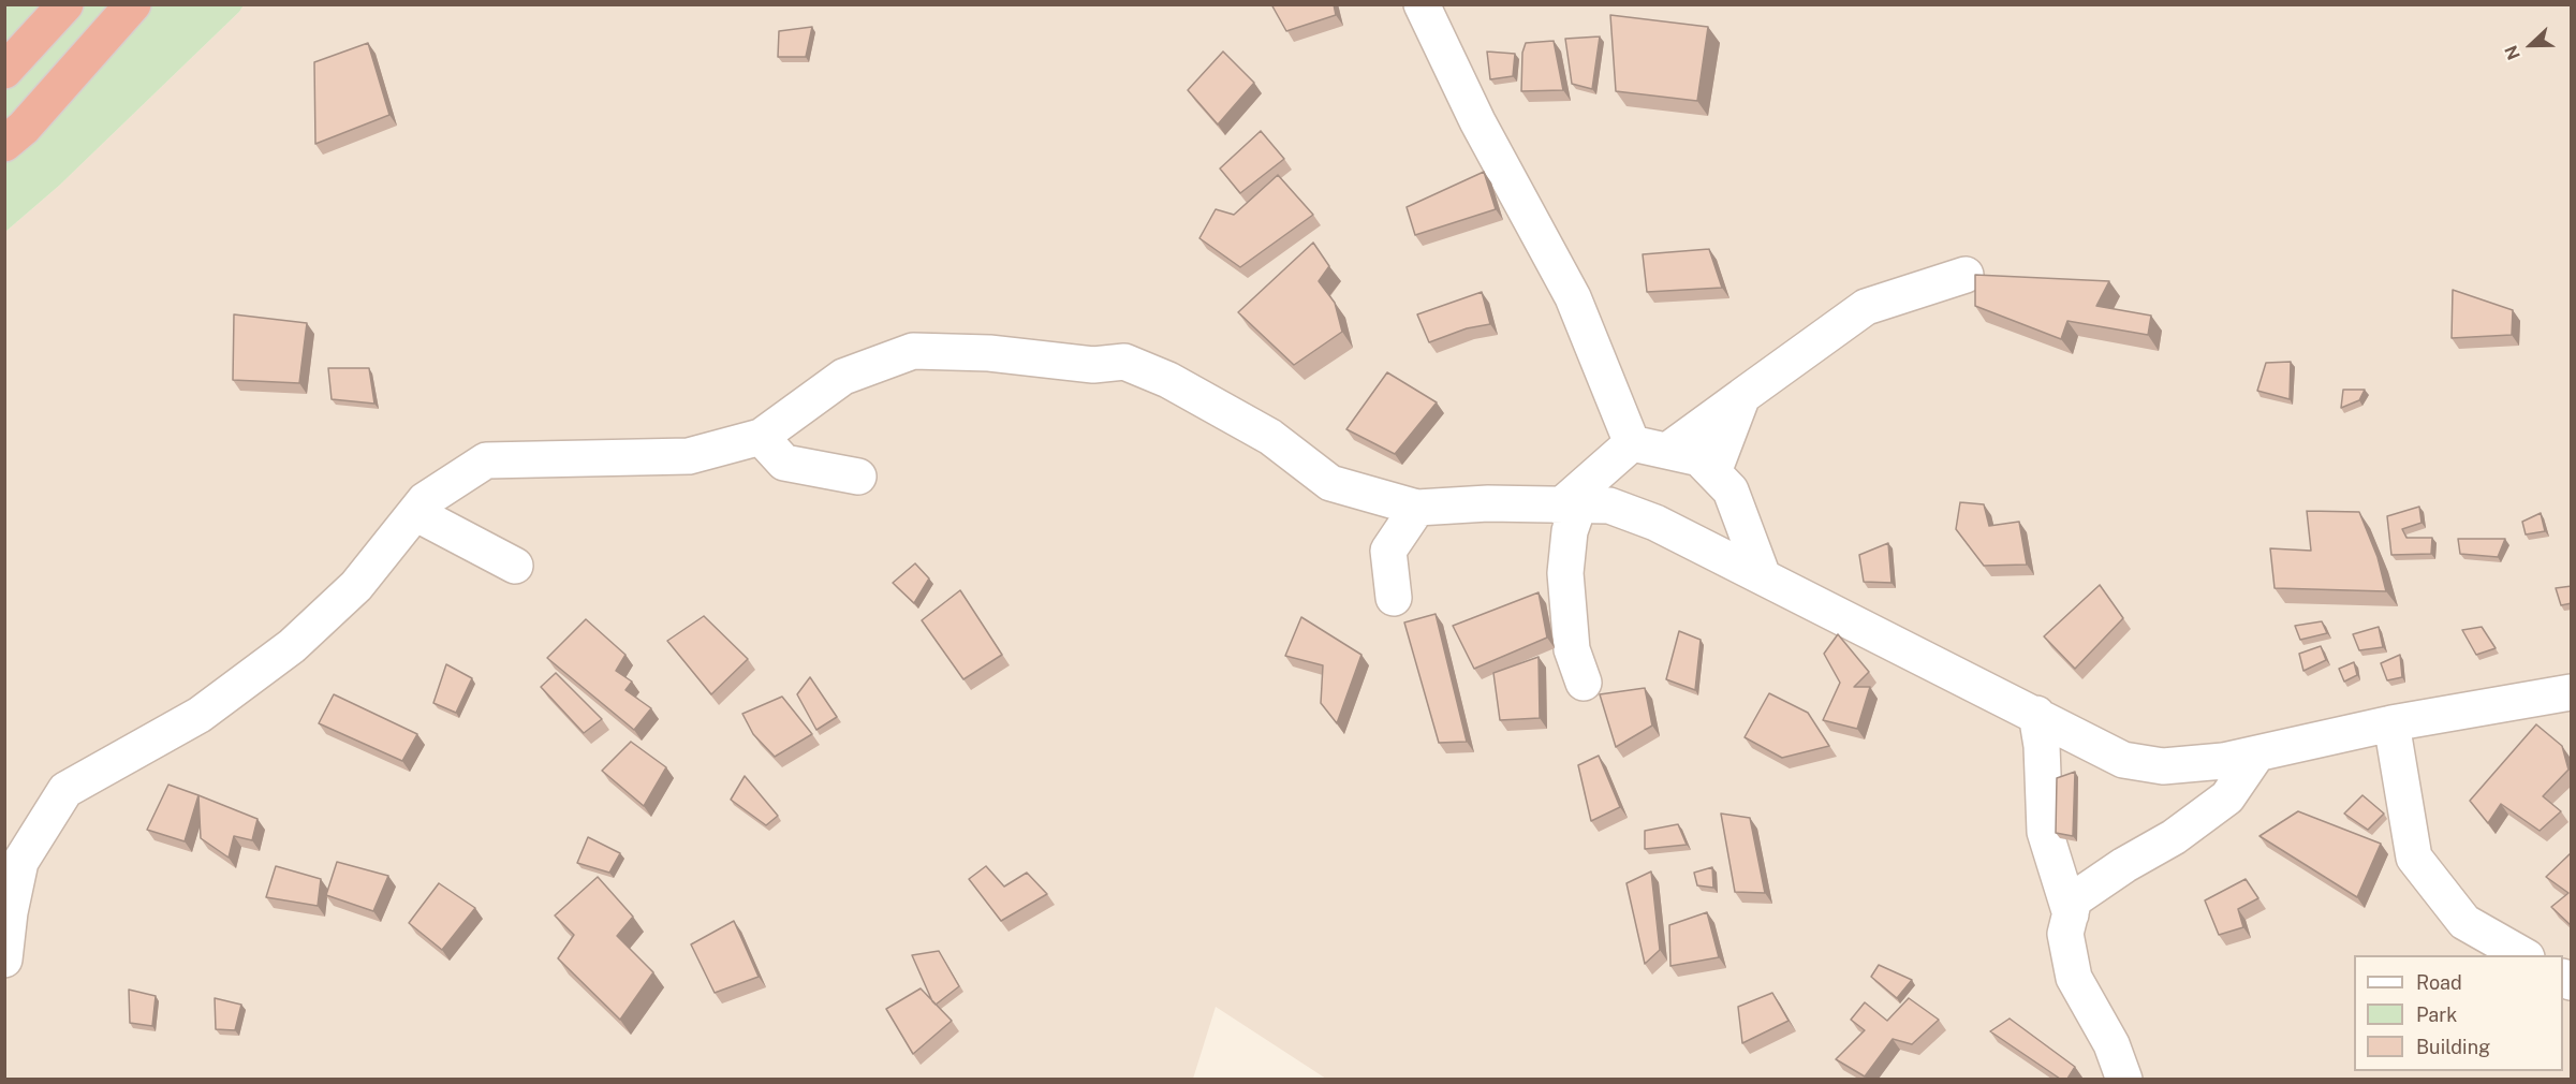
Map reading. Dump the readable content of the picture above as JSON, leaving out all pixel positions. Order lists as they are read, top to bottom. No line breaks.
{"legend":["Road","Park","Building"],"north":"left"}
